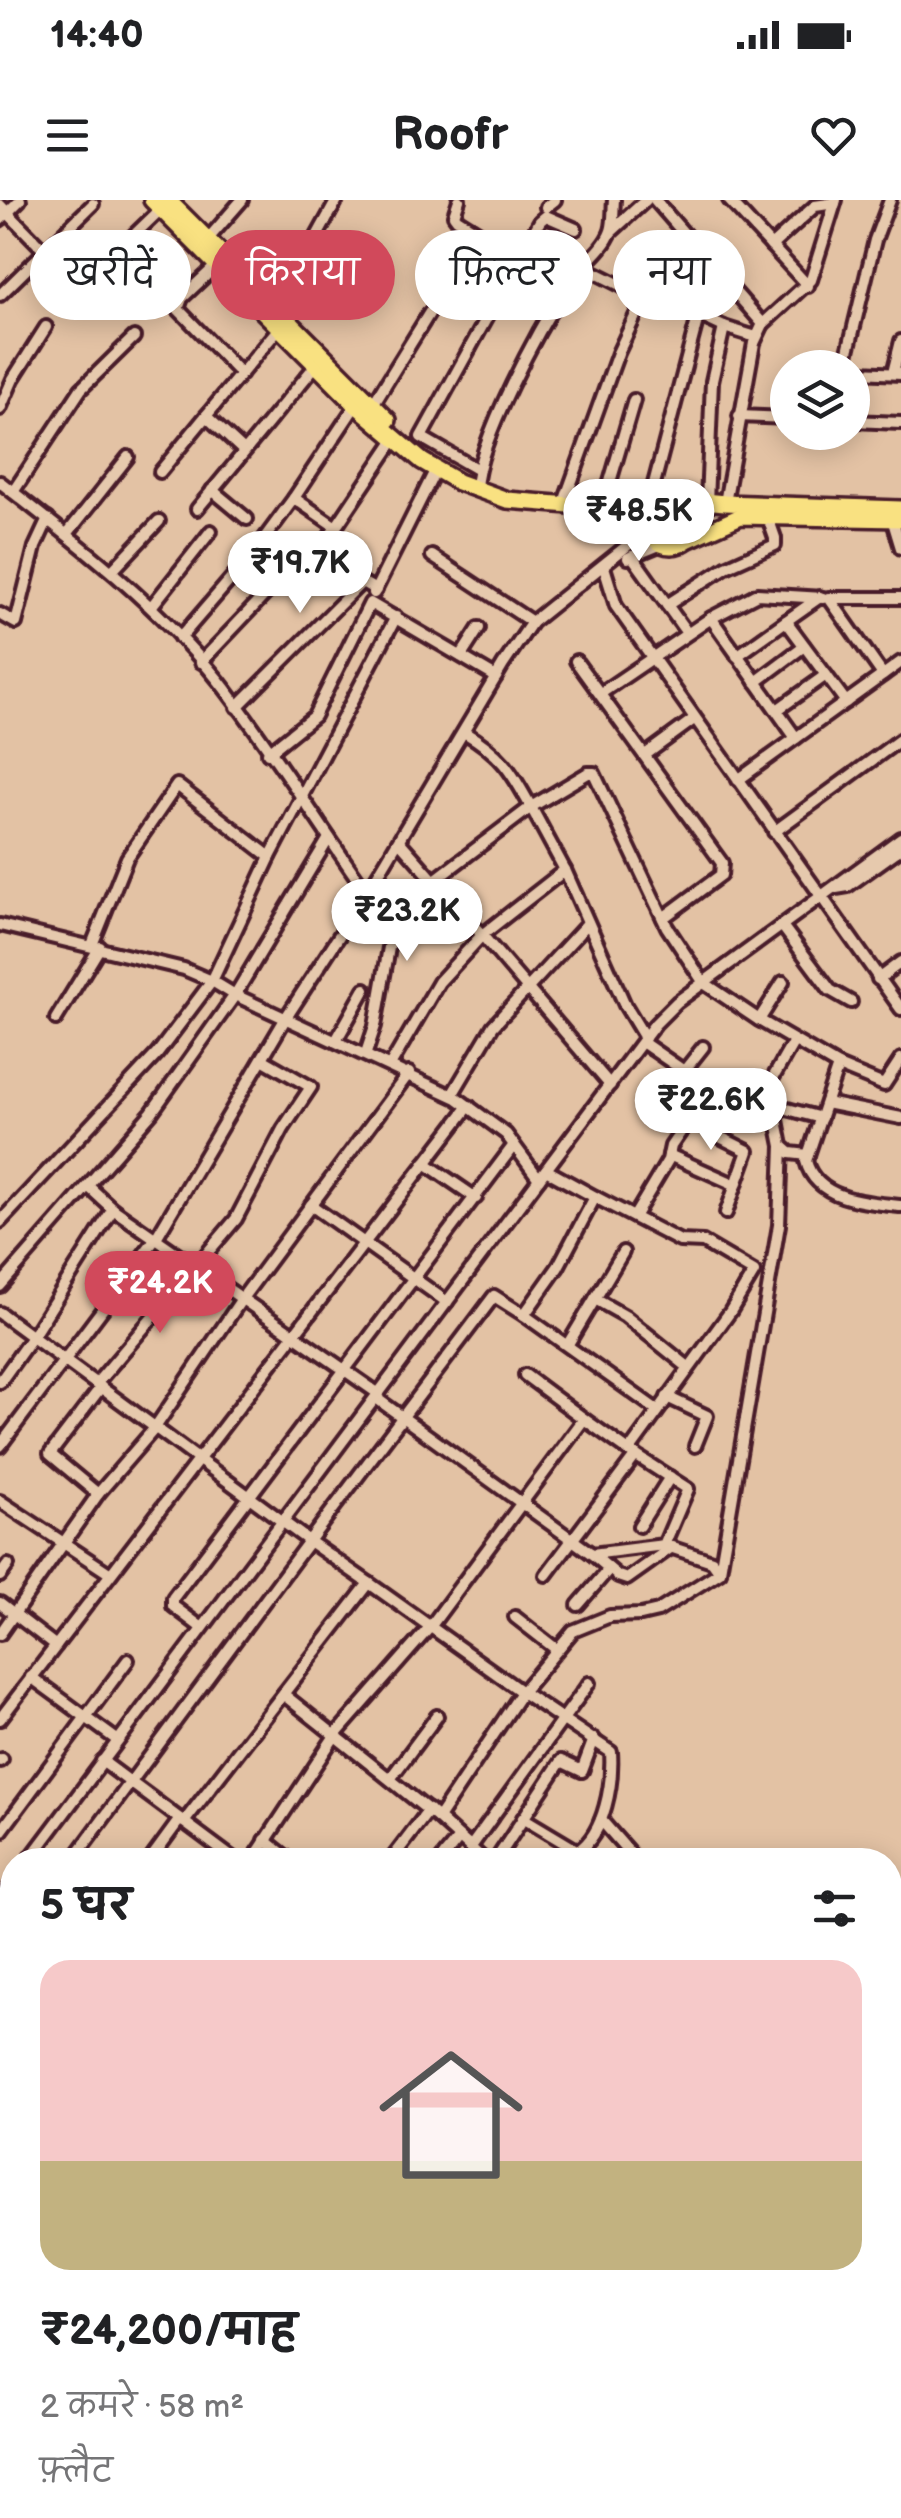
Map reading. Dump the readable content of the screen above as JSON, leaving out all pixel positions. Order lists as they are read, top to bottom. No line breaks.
{"page":{"status":"14:40","header":"Roofr","chip":["खरीदें","किराया","फ़िल्टर","नया"],"price":["₹48.5K","₹19.7K","₹23.2K","₹22.6K","₹24.2K"],"heading":"5 घर","list":[{"name":"₹24,200/माह","note":"2 कमरे · 58 m² · फ़्लैट"}]}}
